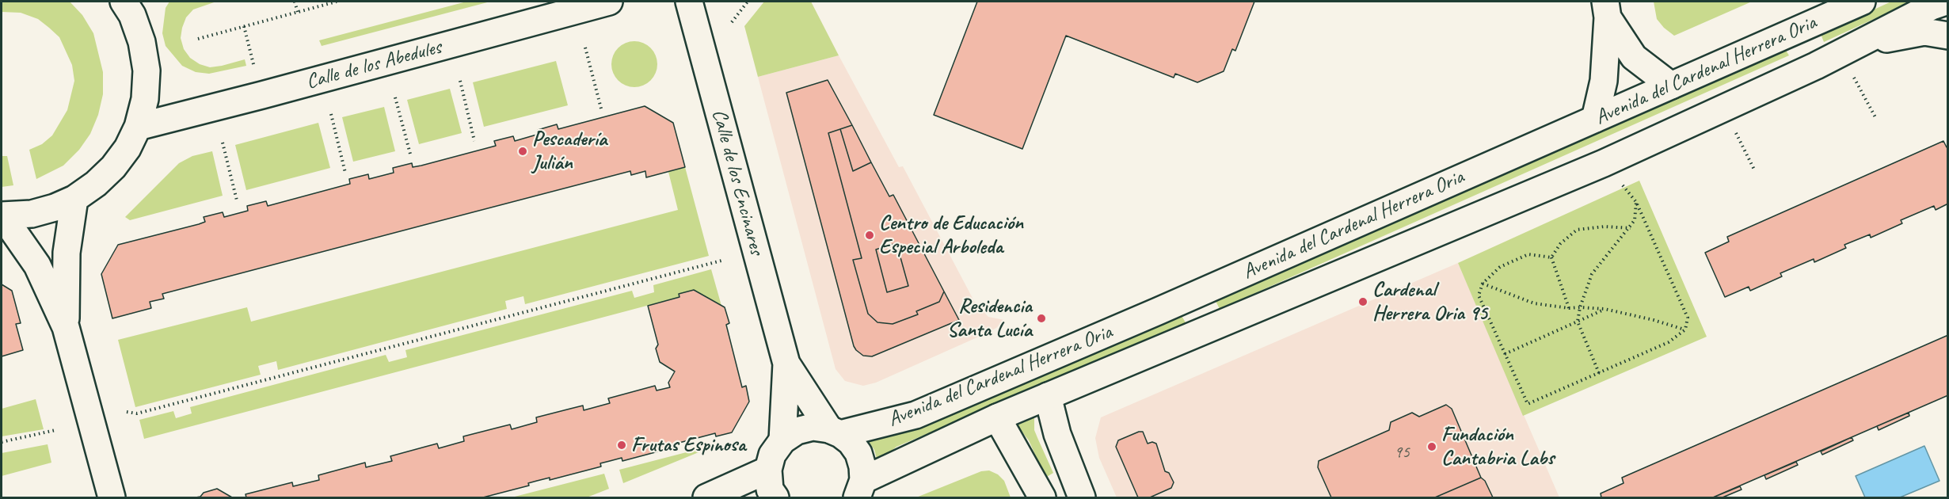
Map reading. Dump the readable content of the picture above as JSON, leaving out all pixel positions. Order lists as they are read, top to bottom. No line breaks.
{"streets":{"main road":["Calle de los Abedules","Avenida del Cardenal Herrera Oria","Calle de los Encinares"]},"crossings":[["Avenida del Cardenal Herrera Oria","Calle de los Encinares"]],"places":["Pescadería Julián","Centro de Educación Especial Arboleda","Cardenal Herrera Oria 95","Residencia Santa Lucía","Frutas Espinosa","Fundación Cantabria Labs"],"house_numbers":["95"]}
